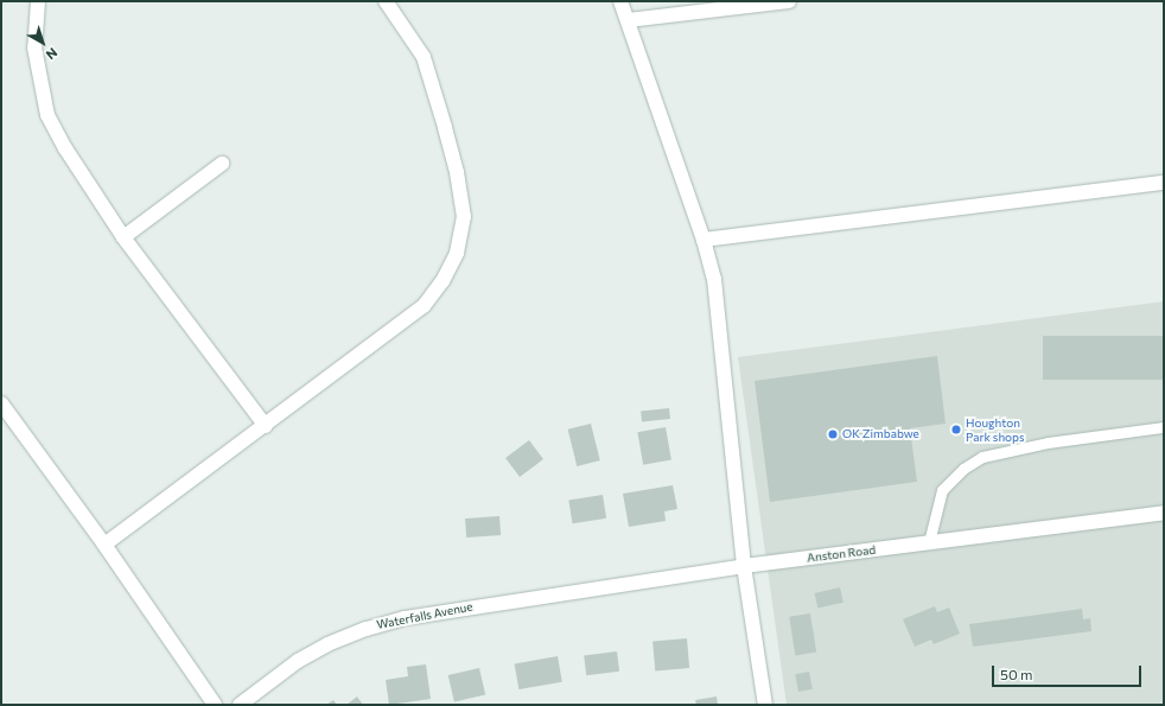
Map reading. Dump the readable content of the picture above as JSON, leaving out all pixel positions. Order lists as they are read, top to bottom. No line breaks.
{"streets":{"street":["Anston Road","Waterfalls Avenue"]},"crossings":[["Anston Road","Waterfalls Avenue"]],"places":["Houghton Park shops","OK Zimbabwe"],"scale_bar":"50 m","north":"bottom right"}
